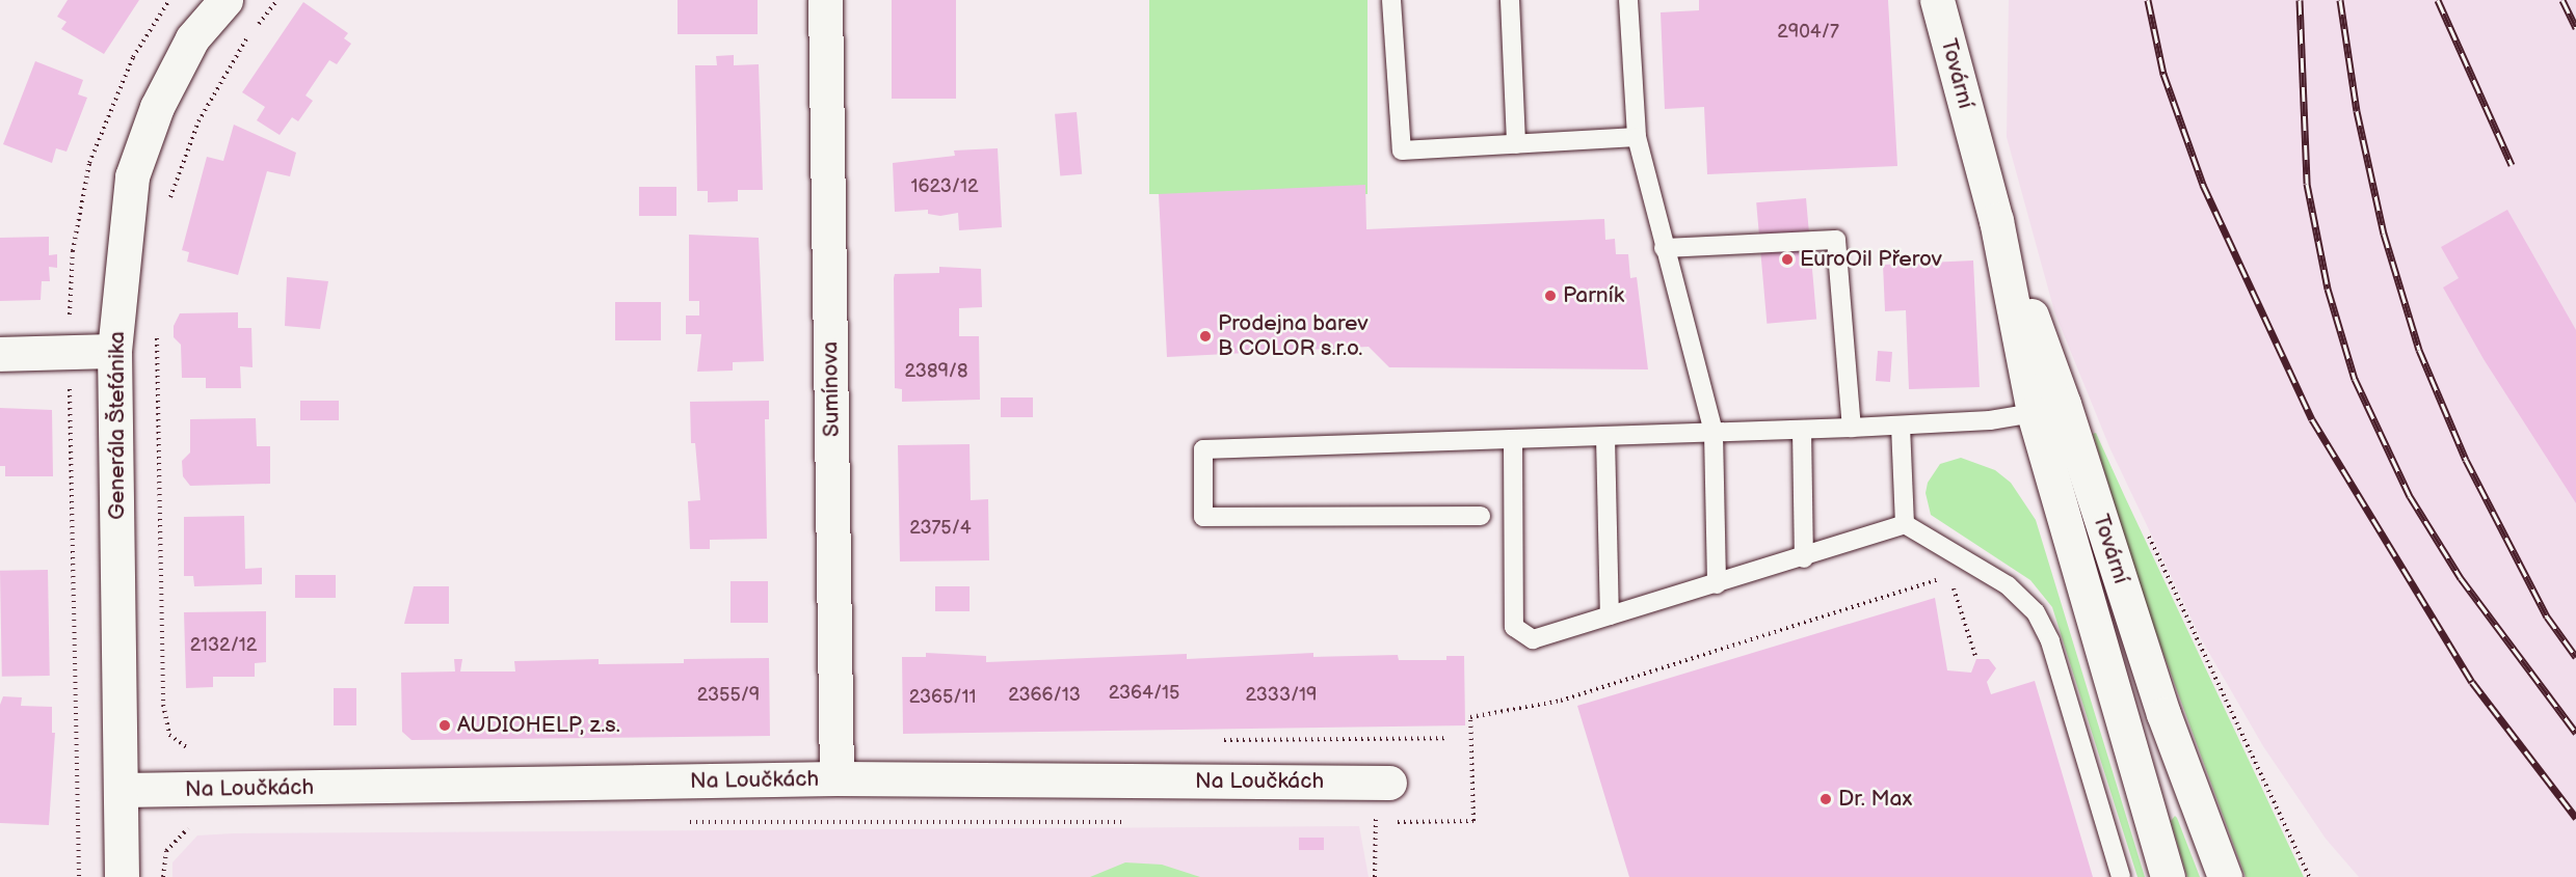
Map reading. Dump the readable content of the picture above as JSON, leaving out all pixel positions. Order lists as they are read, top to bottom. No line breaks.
{"streets":{"street":["Tovární","Sumínova","Generála Štefánika","Na Loučkách"]},"crossings":[["Sumínova","Na Loučkách"],["Generála Štefánika","Na Loučkách"]],"places":["EuroOil Přerov","Parník","Prodejna barev B COLOR s.r.o.","AUDIOHELP, z.s.","Dr. Max"],"house_numbers":["2904/7","1623/12","2389/8","2375/4","2132/12","2364/15","2355/9","2366/13","2333/19","2365/11"]}
